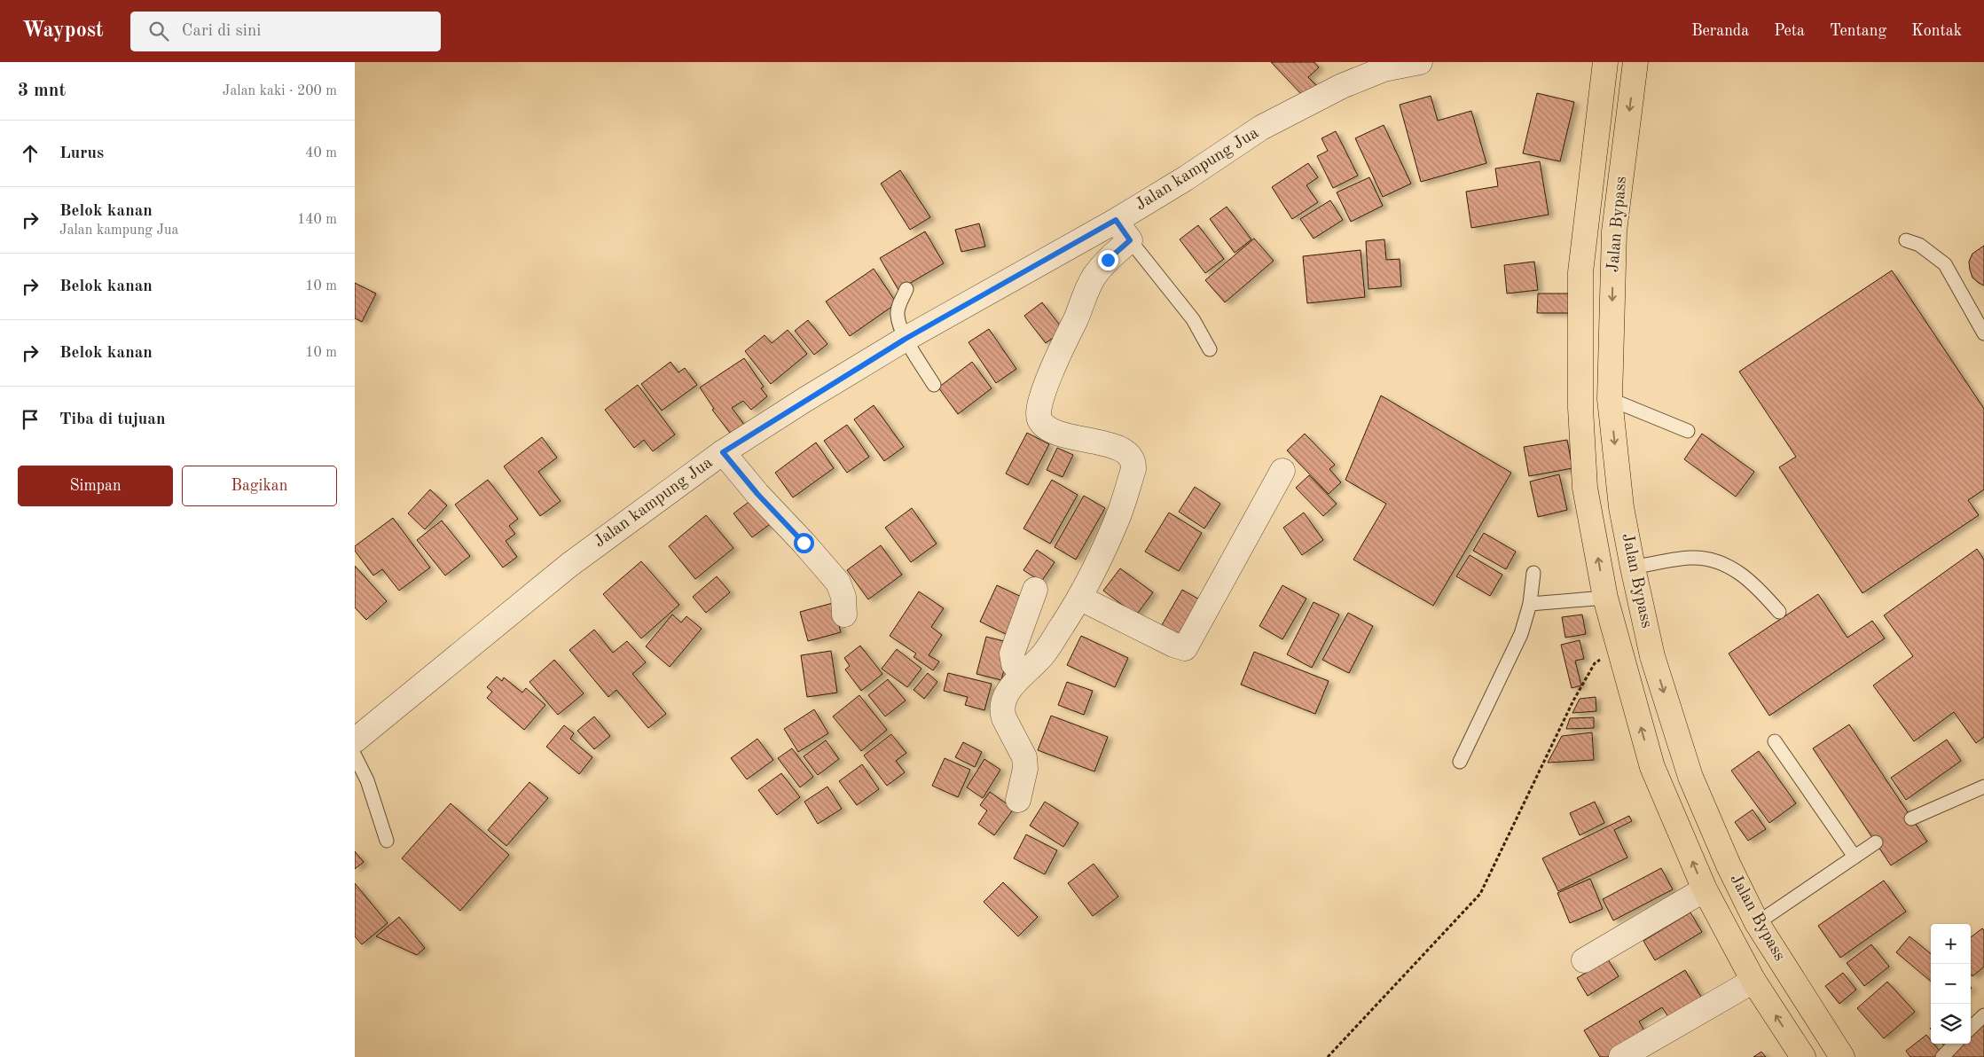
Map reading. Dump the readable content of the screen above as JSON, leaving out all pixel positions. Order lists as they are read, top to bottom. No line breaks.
{"streets":{"highway":["Jalan Bypass"],"street":["Jalan kampung Jua"]},"page":{"header":"Waypost","search":"Cari di sini","nav":["Beranda","Peta","Tentang","Kontak"],"heading":["3 mnt","Jalan kaki · 200 m"],"list":[["Lurus","40 m"],["Belok kanan","Jalan kampung Jua","140 m"],["Belok kanan","10 m"],["Belok kanan","10 m"],"Tiba di tujuan"],"buttons":["Simpan","Bagikan"],"map_buttons":["+","−"]}}
